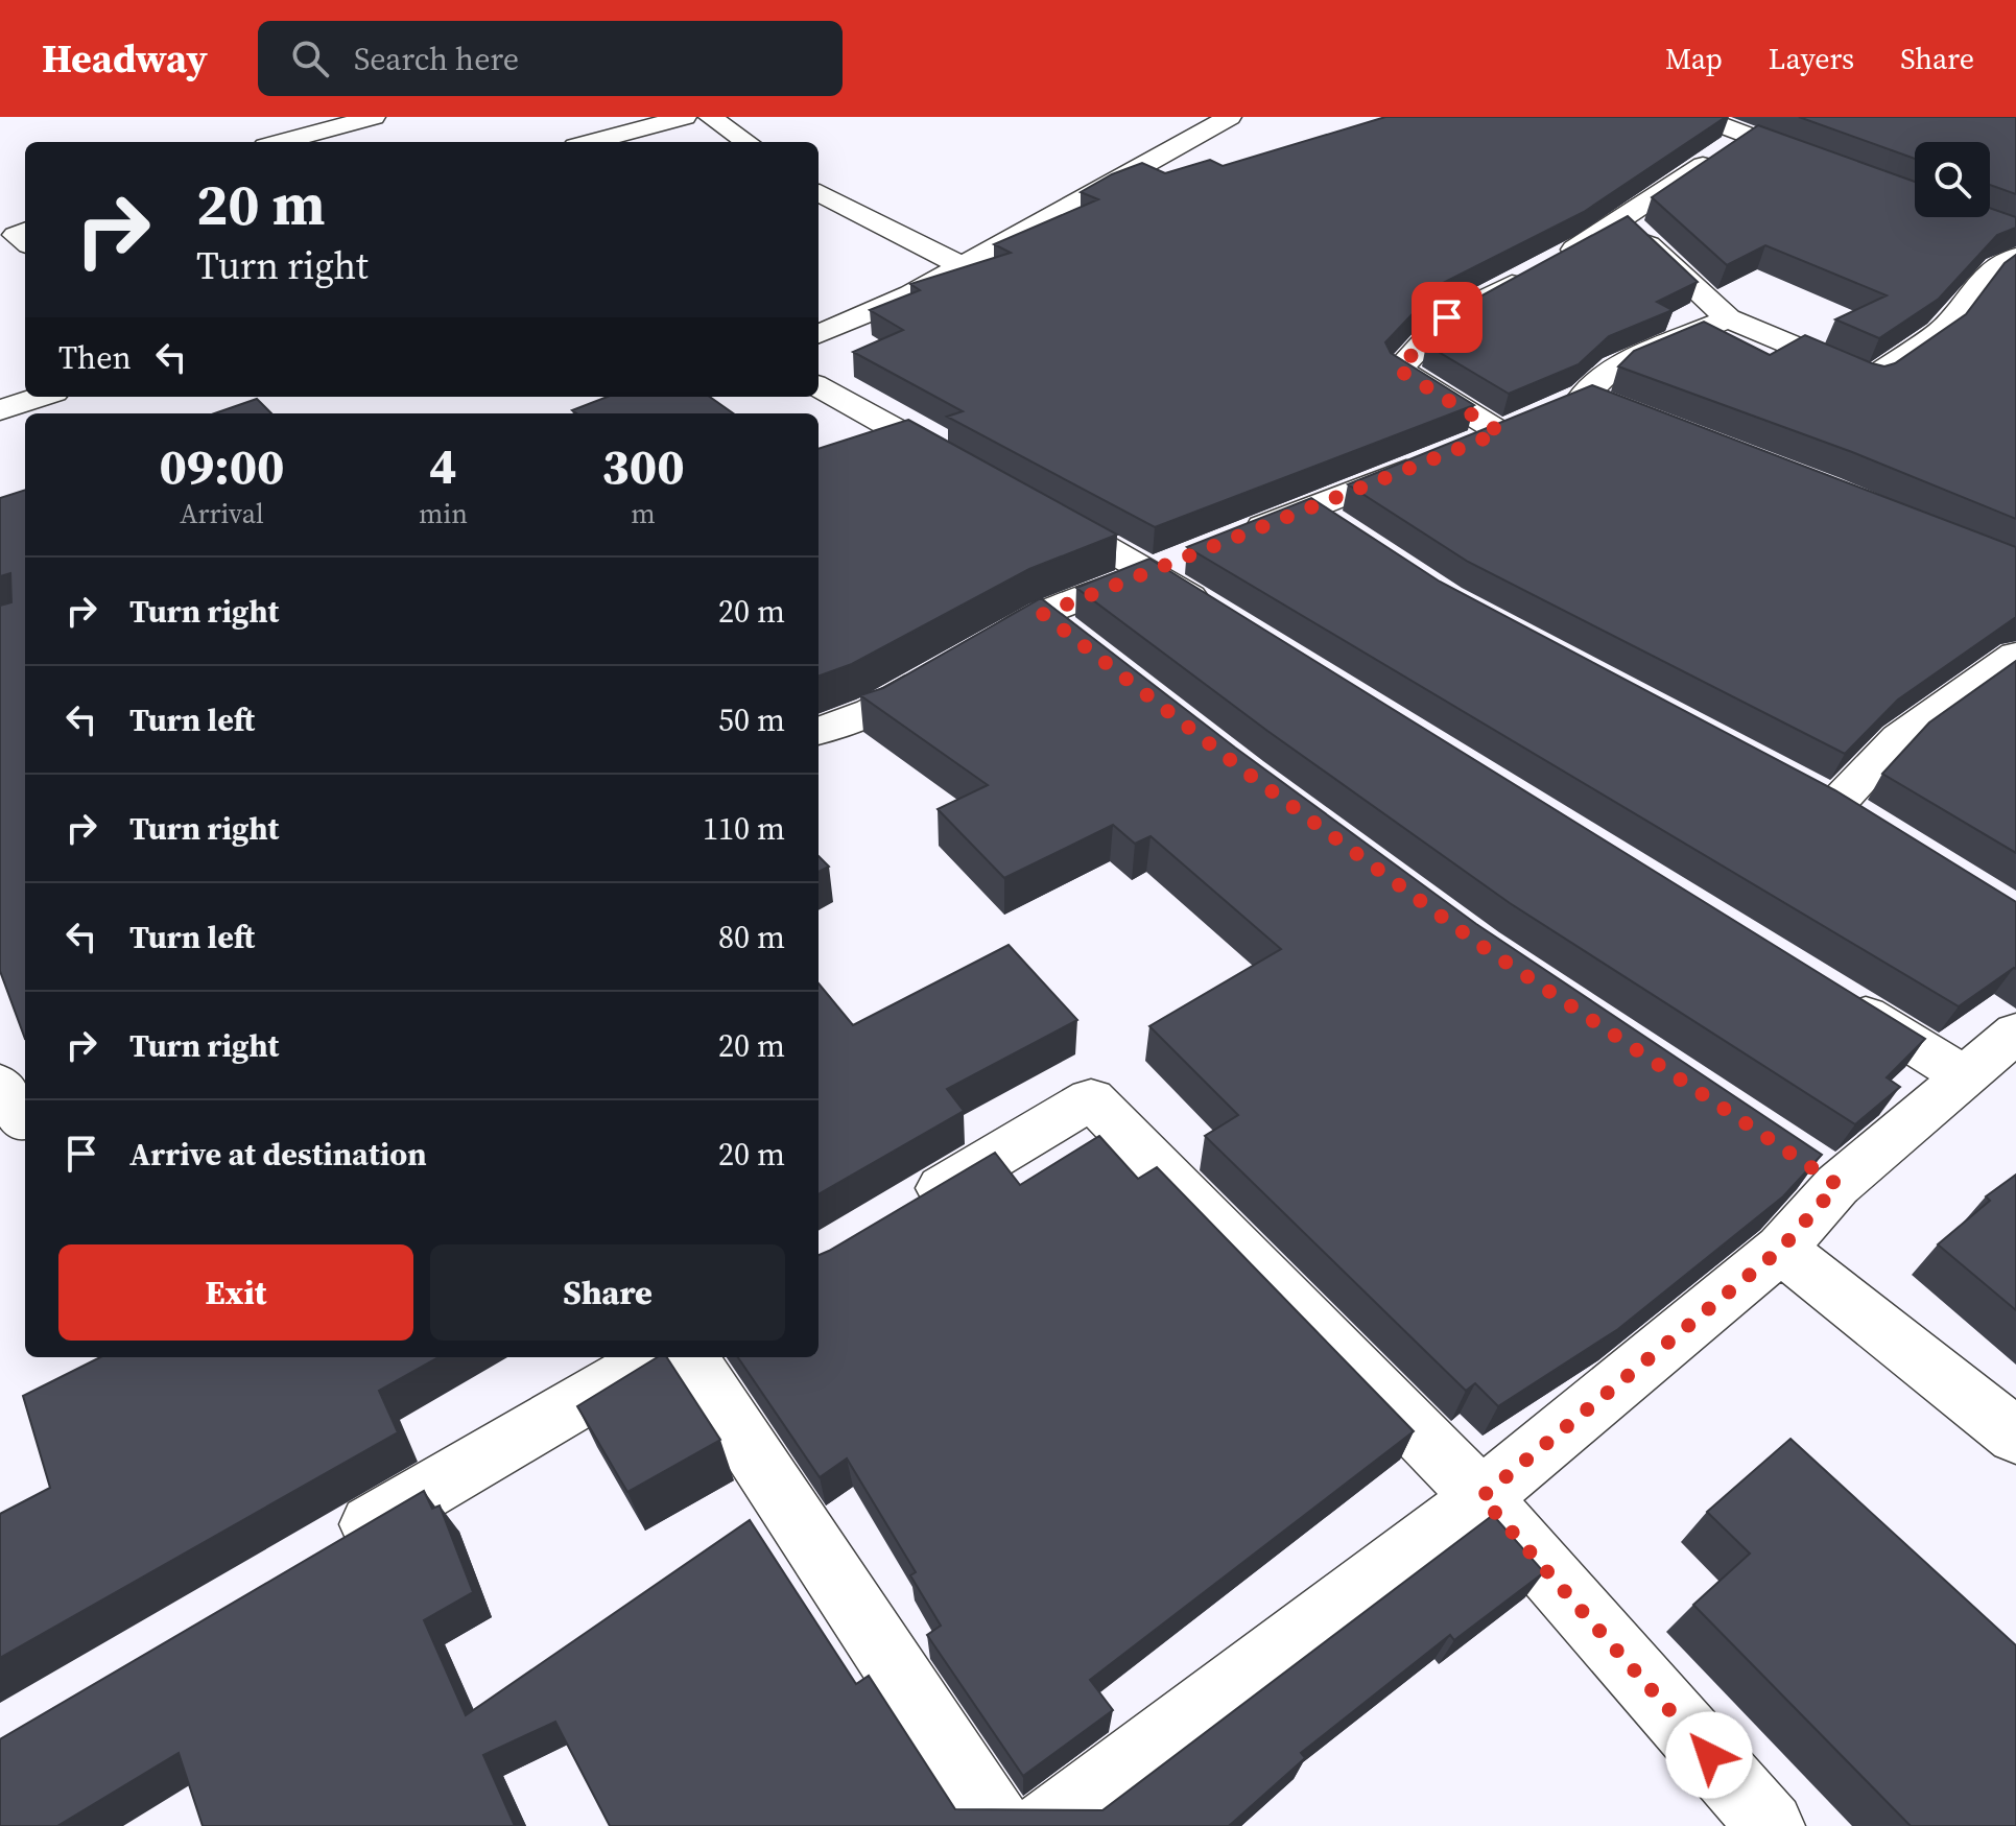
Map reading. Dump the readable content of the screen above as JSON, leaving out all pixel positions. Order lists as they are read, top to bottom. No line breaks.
{"page":{"header":"Headway","search":"Search here","nav":["Map","Layers","Share"],"turn":["20 m","Turn right"],"then":"Then","eta":["09:00","Arrival","4","min","300","m"],"list":[{"name":"Turn right","value":"20 m"},{"name":"Turn left","value":"50 m"},{"name":"Turn right","value":"110 m"},{"name":"Turn left","value":"80 m"},{"name":"Turn right","value":"20 m"},{"name":"Arrive at destination","value":"20 m"}],"buttons":["Exit","Share"]}}
